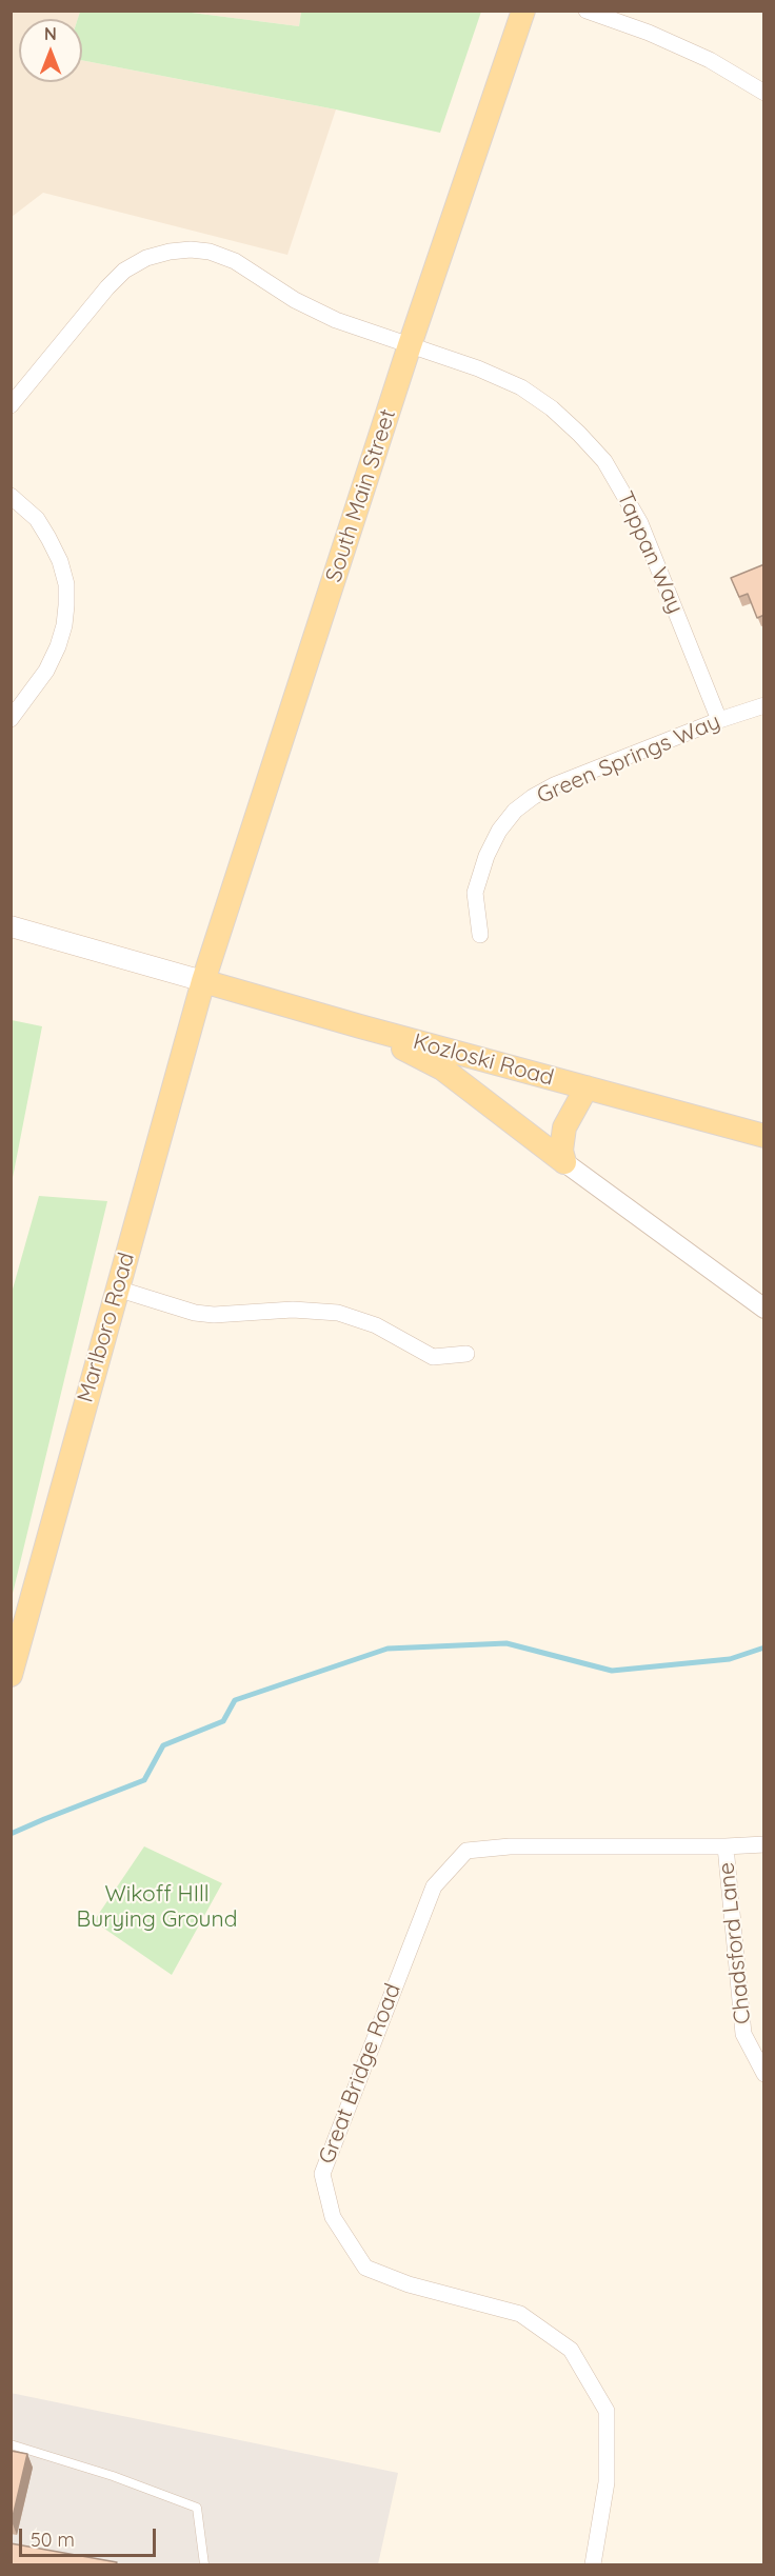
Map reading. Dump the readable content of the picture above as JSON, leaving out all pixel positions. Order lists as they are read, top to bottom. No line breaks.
{"streets":{"main road":["South Main Street","Kozloski Road","Marlboro Road"],"street":["Tappan Way","Green Springs Way","Chadsford Lane","Great Bridge Road"]},"crossings":[["South Main Street","Tappan Way"],["South Main Street","Kozloski Road"],["South Main Street","Marlboro Road"],["Tappan Way","Green Springs Way"],["Kozloski Road","Marlboro Road"],["Chadsford Lane","Great Bridge Road"]],"parks":["Wikoff HIll Burying Ground"],"scale_bar":"50 m","north":"top"}
